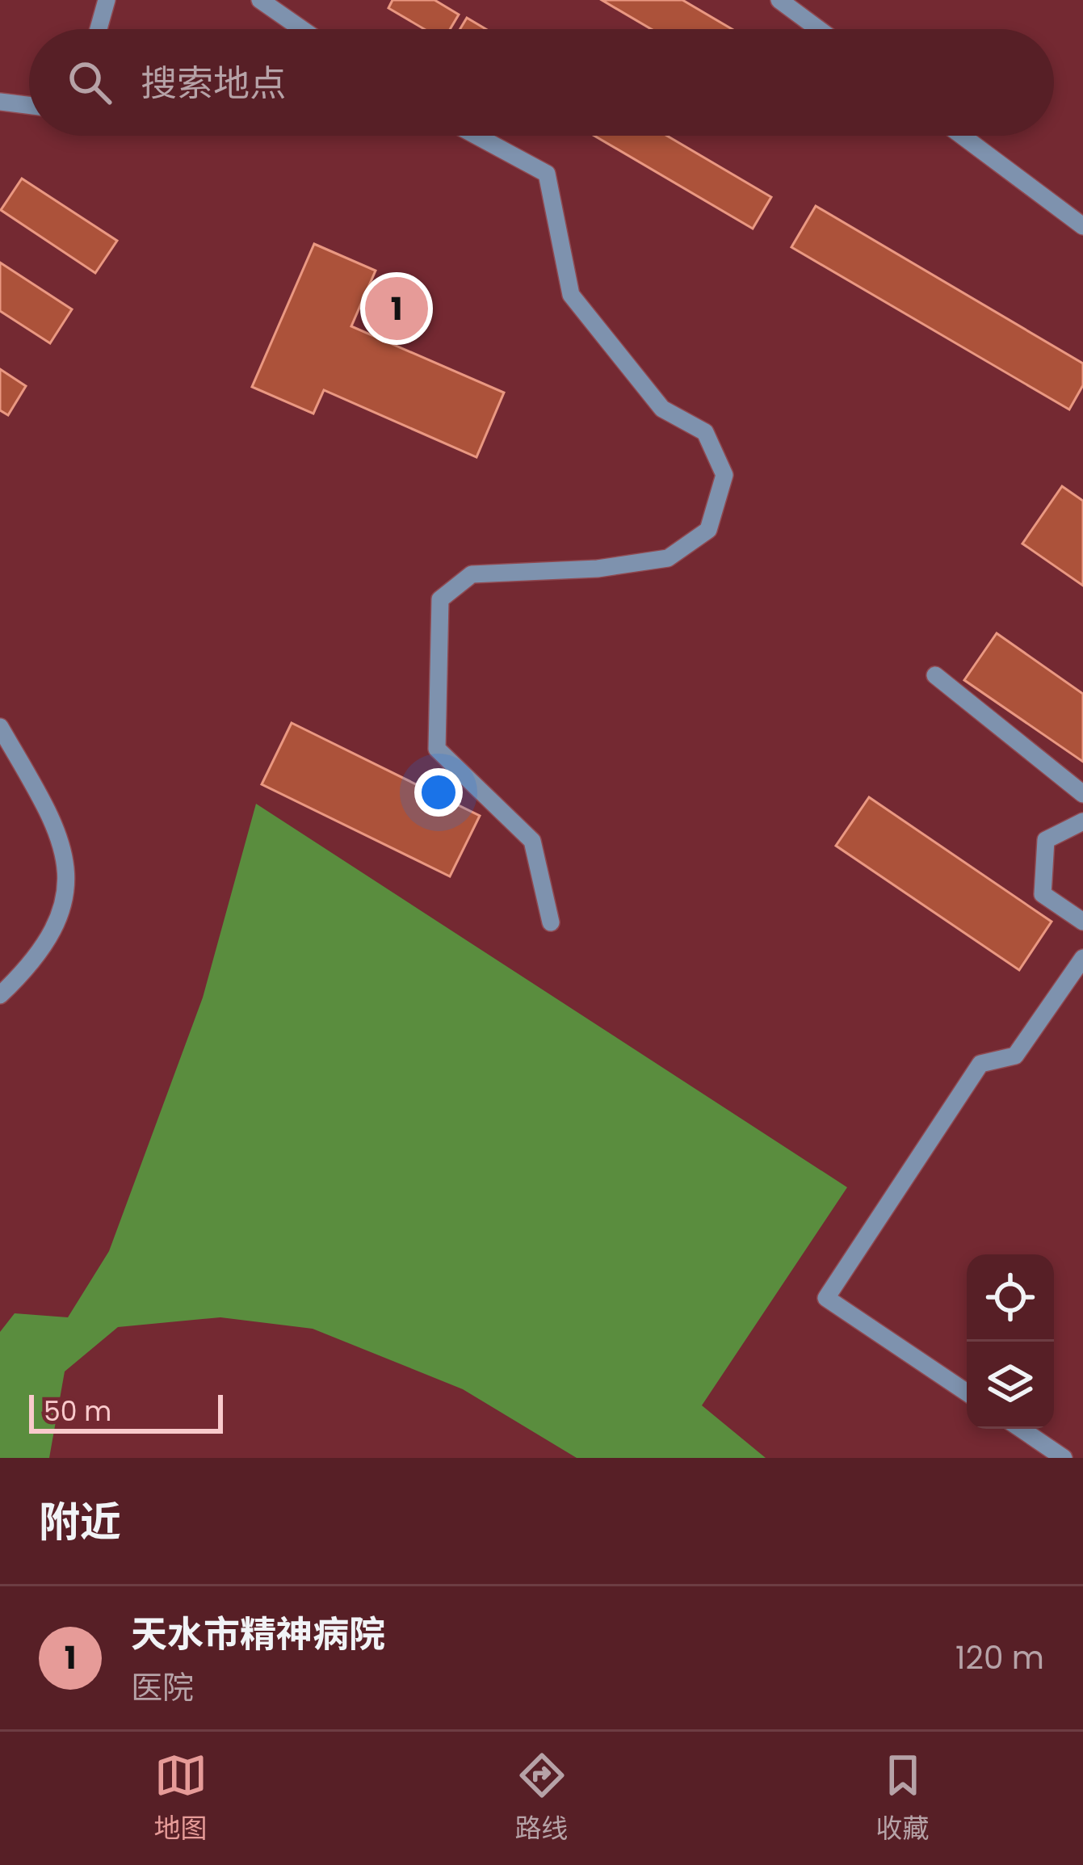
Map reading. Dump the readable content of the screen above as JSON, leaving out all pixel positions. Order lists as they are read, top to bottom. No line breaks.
{"scale_bar":"50 m","page":{"search":"搜索地点","pins":"1","scale":"50 m","heading":"附近","list":[{"mark":"1","name":"天水市精神病院","note":"医院","value":"120 m"}],"nav":["地图","路线","收藏"]}}
